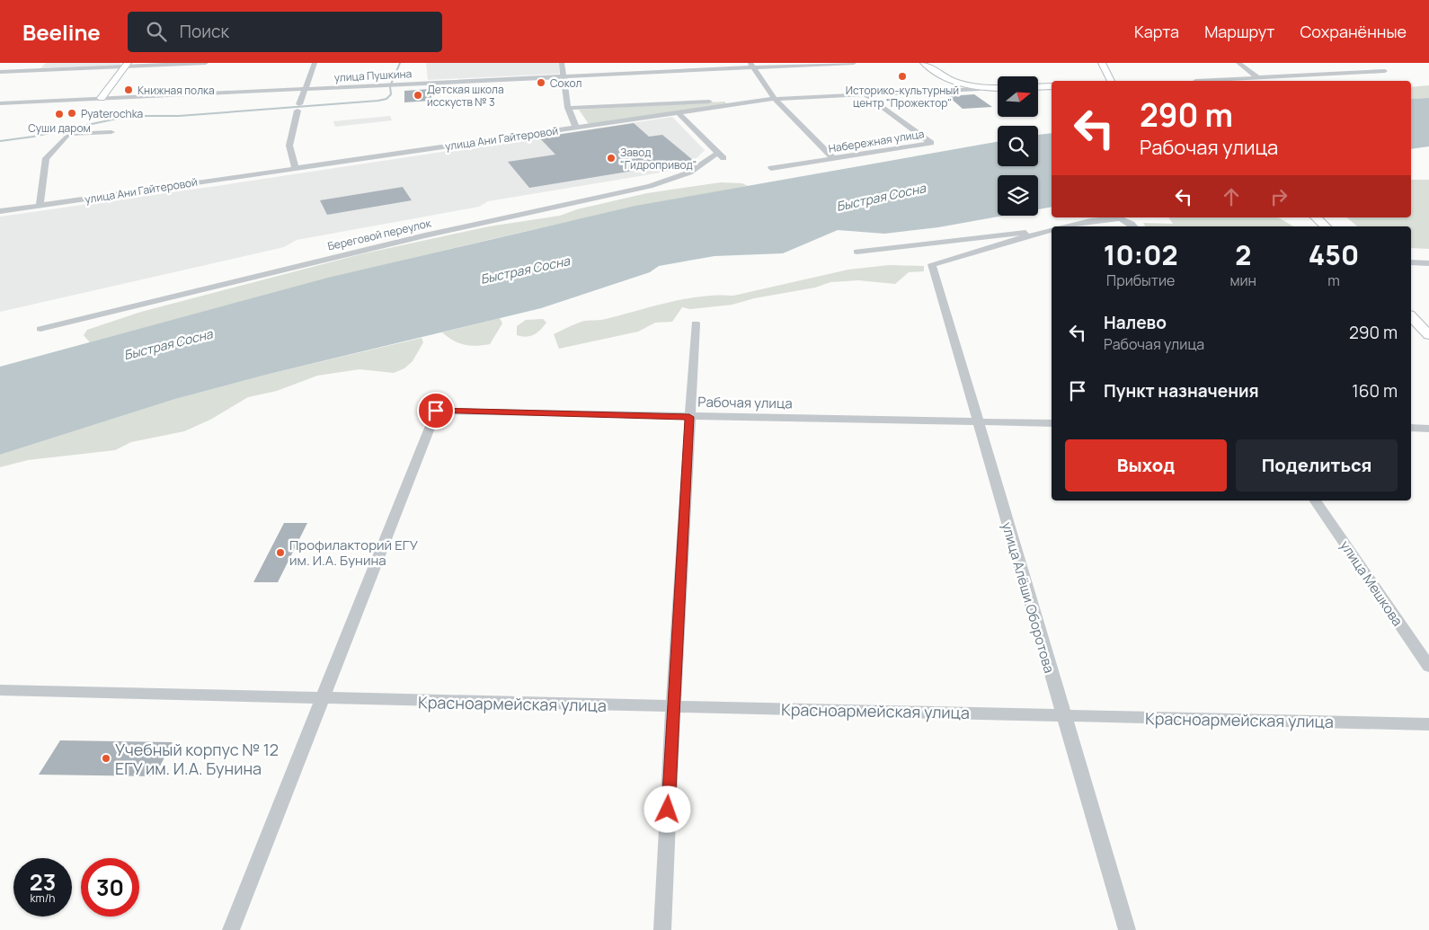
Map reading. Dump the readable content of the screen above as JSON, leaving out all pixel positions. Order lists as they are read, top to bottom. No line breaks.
{"streets":{"main road":["улица Ани Гайтеровой"],"street":["улица Пушкина","Набережная улица","Береговой переулок","Рабочая улица","улица Мешкова","улица Алёши Оборотова","Красноармейская улица"]},"crossings":[["улица Ани Гайтеровой","Набережная улица"],["улица Ани Гайтеровой","Береговой переулок"],["Рабочая улица","улица Алёши Оборотова"],["Рабочая улица","Красноармейская улица"],["улица Алёши Оборотова","Красноармейская улица"]],"water":["Быстрая Сосна"],"places":["Историко-культурный центр \"Прожектор\"","Сокол","Книжная полка","Детская школа исскуств № 3","Pyaterochka","Суши даром","Завод \"Гидропривод\"","Профилакторий ЕГУ им. И.А. Бунина","Учебный корпус № 12 ЕГУ им. И.А. Бунина"],"north":"right","page":{"header":"Beeline","search":"Поиск","nav":["Карта","Маршрут","Сохранённые"],"turn":["290 m","Рабочая улица"],"eta":["10:02","Прибытие","2","мин","450","m"],"list":[{"name":"Налево","note":"Рабочая улица","value":"290 m"},{"name":"Пункт назначения","value":"160 m"}],"buttons":["Выход","Поделиться"],"speed":"23 km/h","limit":"30"}}
